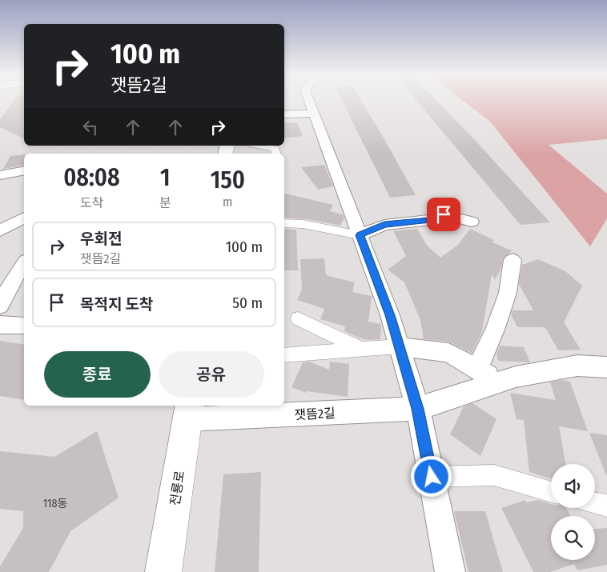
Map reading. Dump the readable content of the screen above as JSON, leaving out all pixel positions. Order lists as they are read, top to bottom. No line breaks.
{"streets":{"street":["잿뜸2길","전룡로"]},"crossings":[["잿뜸2길","전룡로"]],"house_numbers":["118동"],"page":{"turn":["100 m","잿뜸2길"],"eta":["08:08","도착","1","분","150","m"],"list":[{"name":"우회전","note":"잿뜸2길","value":"100 m"},{"name":"목적지 도착","value":"50 m"}],"buttons":["종료","공유"]}}
